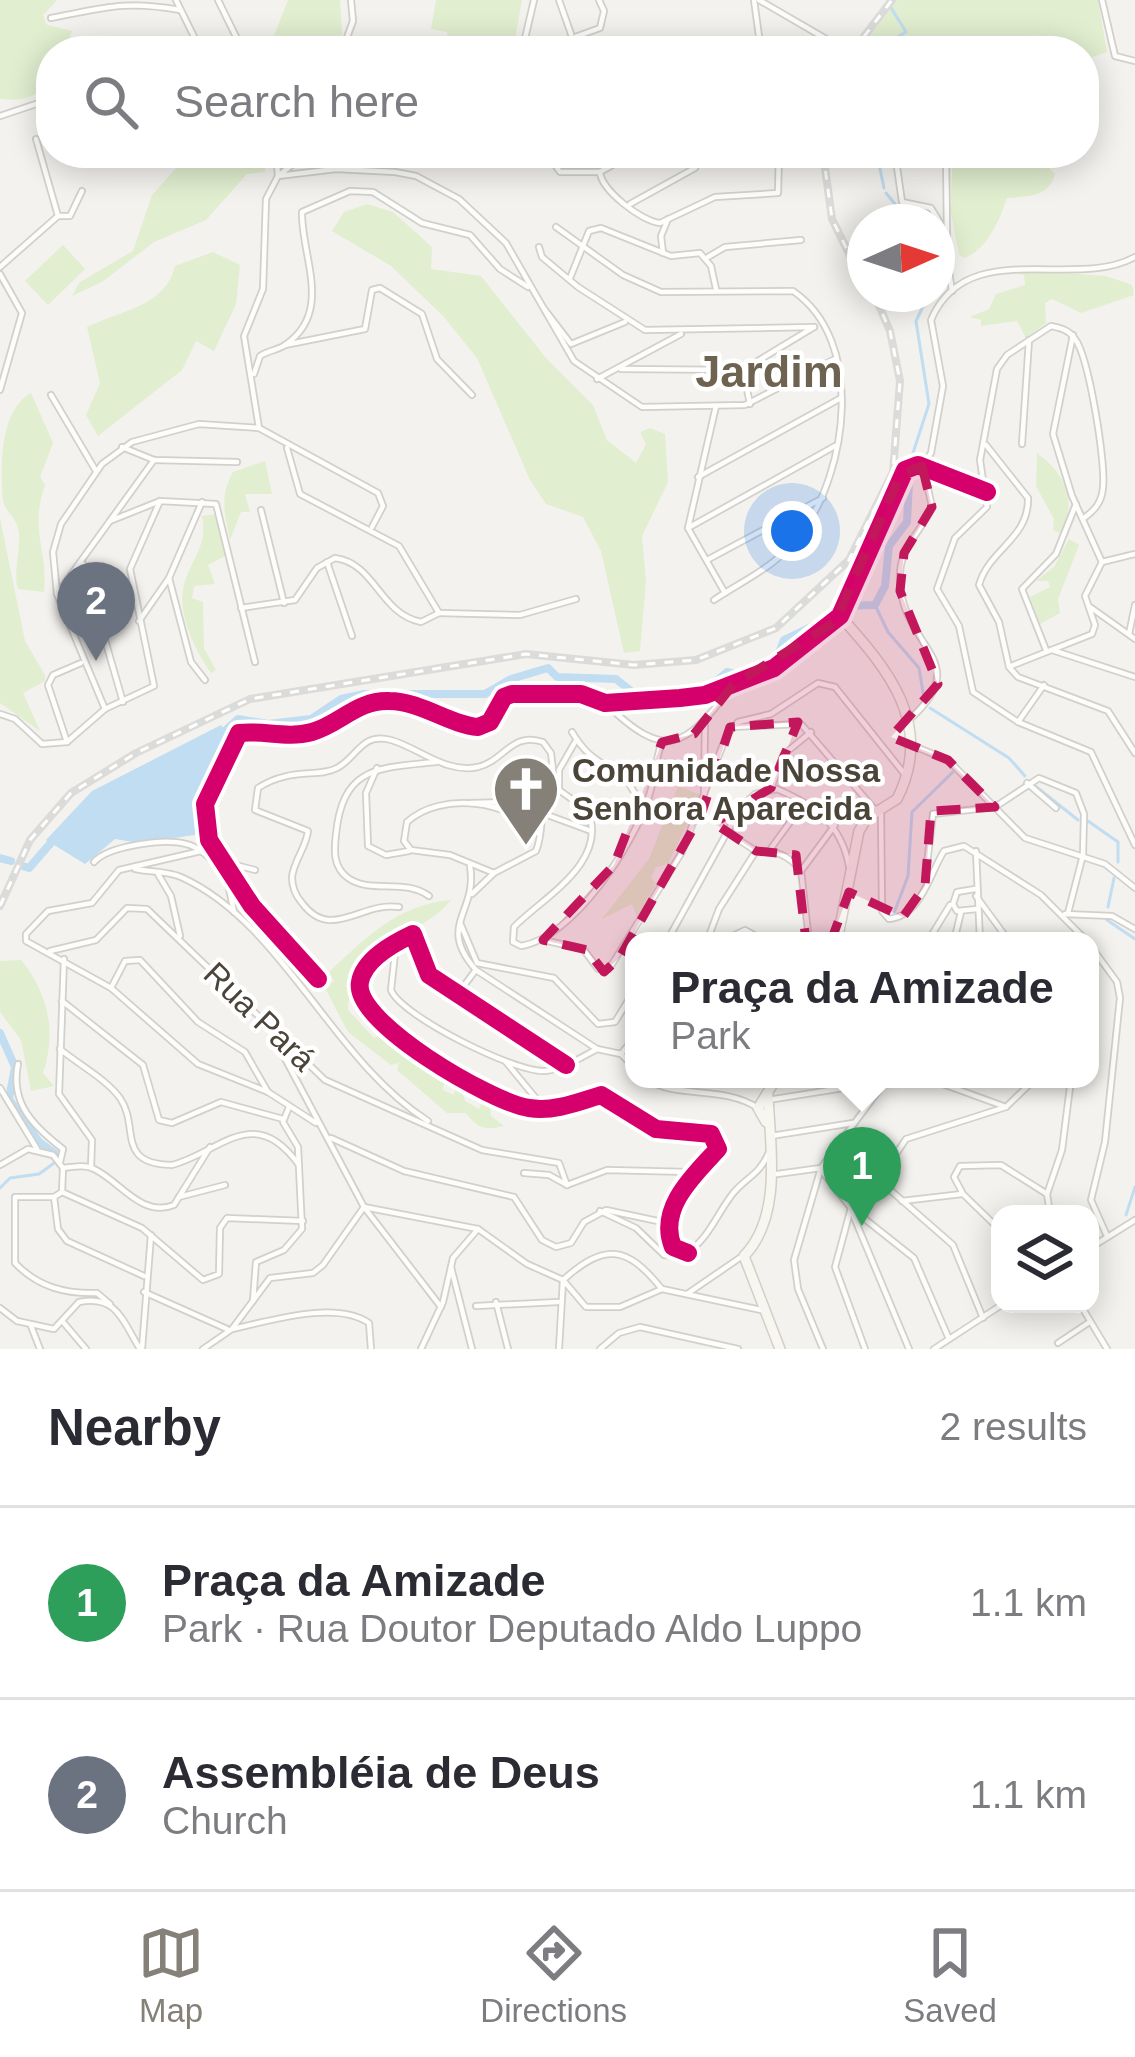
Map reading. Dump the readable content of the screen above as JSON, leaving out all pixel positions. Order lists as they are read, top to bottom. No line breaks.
{"streets":{"street":["Rua Pará"]},"districts":["Jardim"],"places":{"church":["Comunidade Nossa Senhora Aparecida"]},"north":"right","page":{"search":"Search here","pins":["2","1"],"popup":["Praça da Amizade","Park"],"heading":["Nearby","2 results"],"list":[{"mark":"1","name":"Praça da Amizade","note":"Park · Rua Doutor Deputado Aldo Luppo","value":"1.1 km"},{"mark":"2","name":"Assembléia de Deus","note":"Church","value":"1.1 km"}],"nav":["Map","Directions","Saved"]}}
